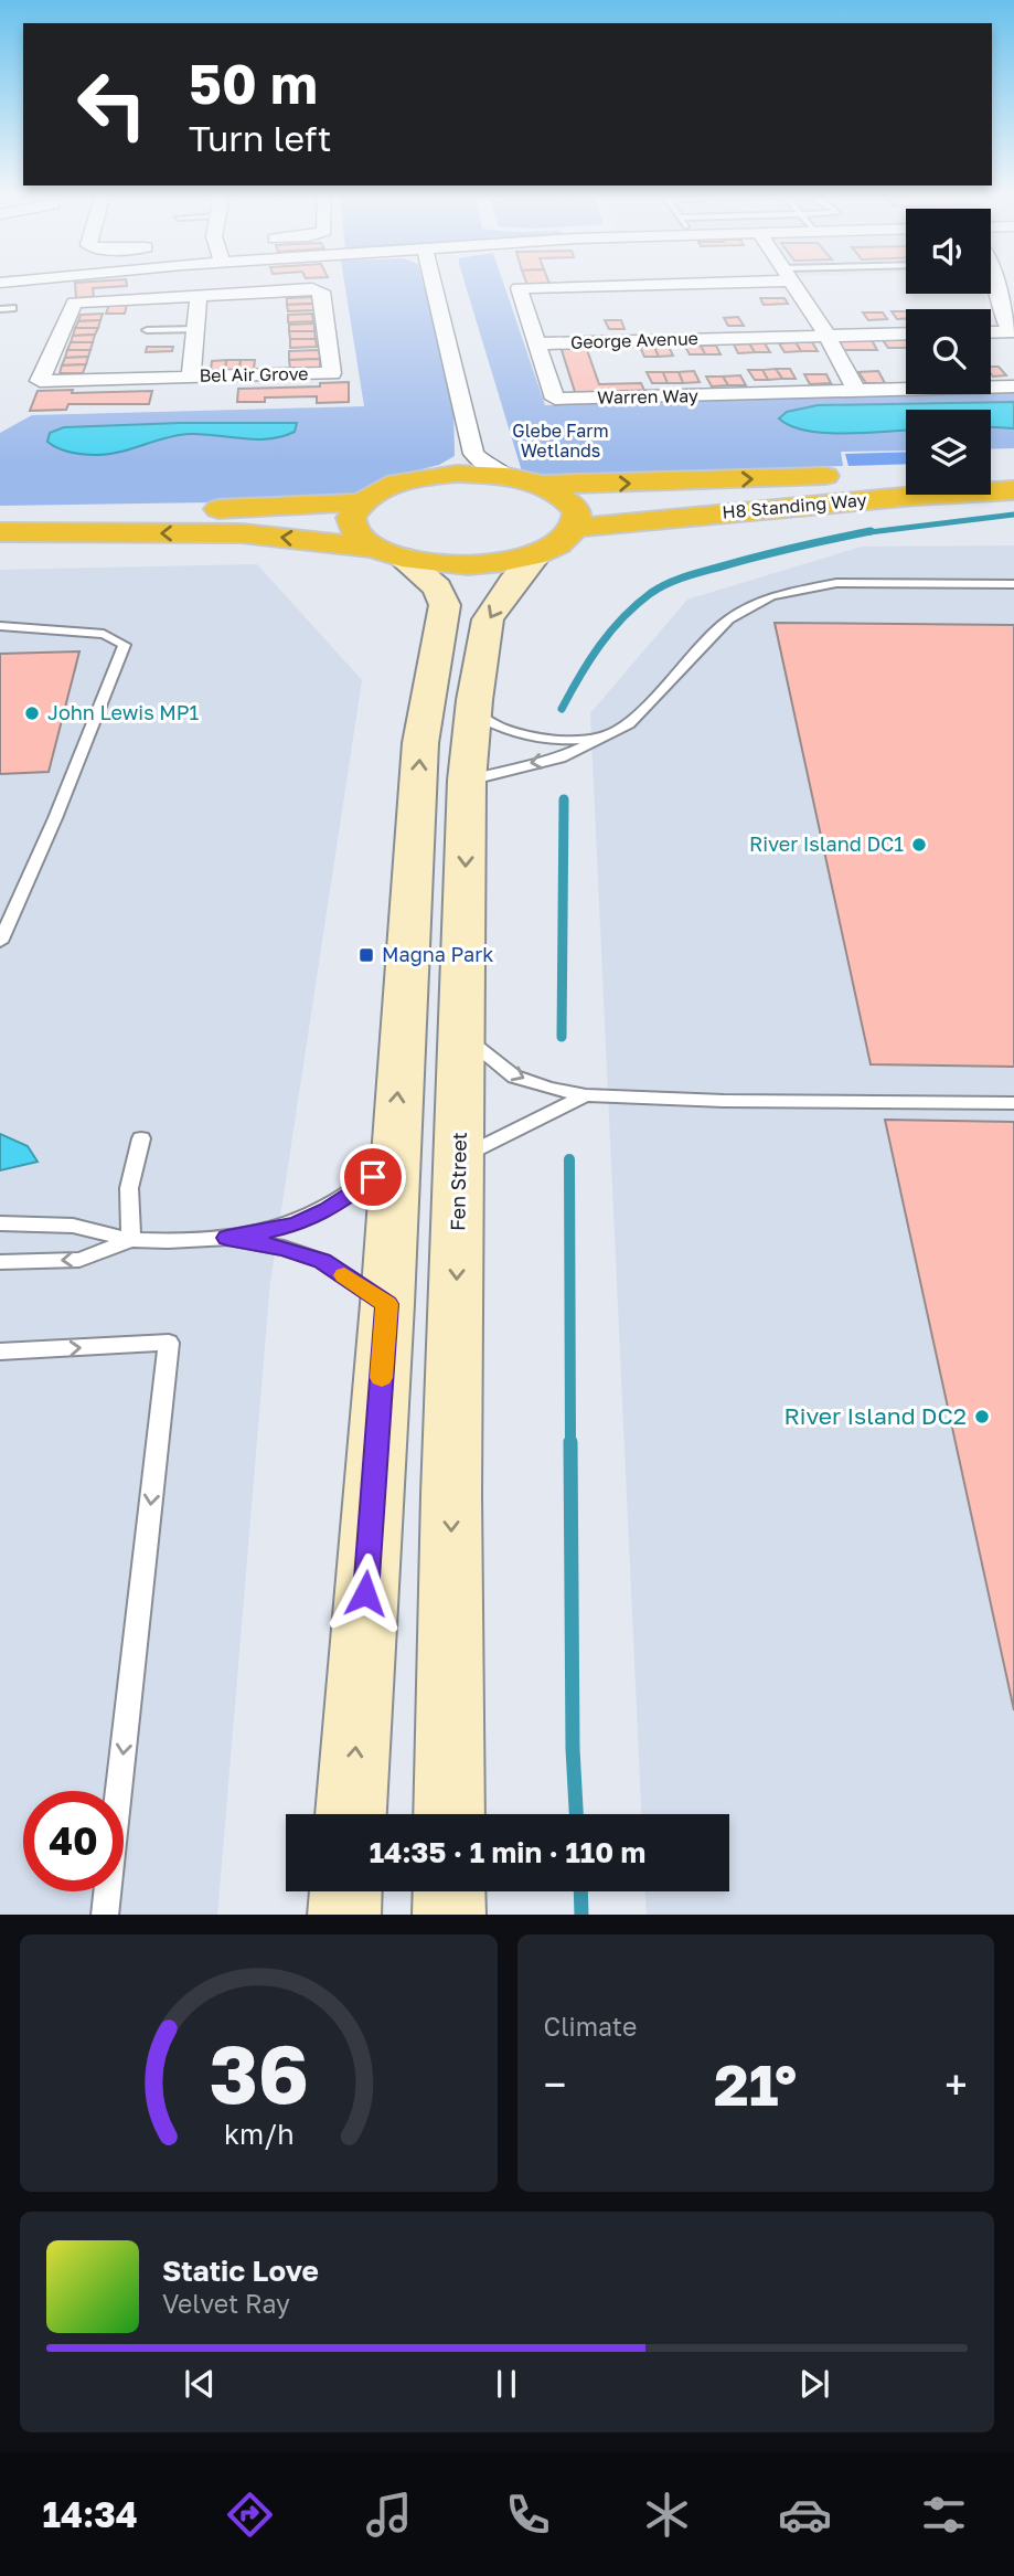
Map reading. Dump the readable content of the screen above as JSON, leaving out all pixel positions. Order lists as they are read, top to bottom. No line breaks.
{"streets":{"highway":["H8 Standing Way"],"street":["George Avenue","Bel Air Grove","Warren Way","Fen Street"]},"crossings":[["George Avenue","Warren Way"],["H8 Standing Way","Fen Street"]],"parks":["Glebe Farm Wetlands"],"places":{"other":["John Lewis MP1","River Island DC1","River Island DC2"],"transit":["Magna Park"]},"page":{"turn":["50 m","Turn left"],"limit":"40","trip":"14:35 · 1 min · 110 m","tile":"Climate","heat":["−","21°","+"],"song":["Static Love","Velvet Ray"],"tabs":"14:34","gauge":["36","km/h"]}}
